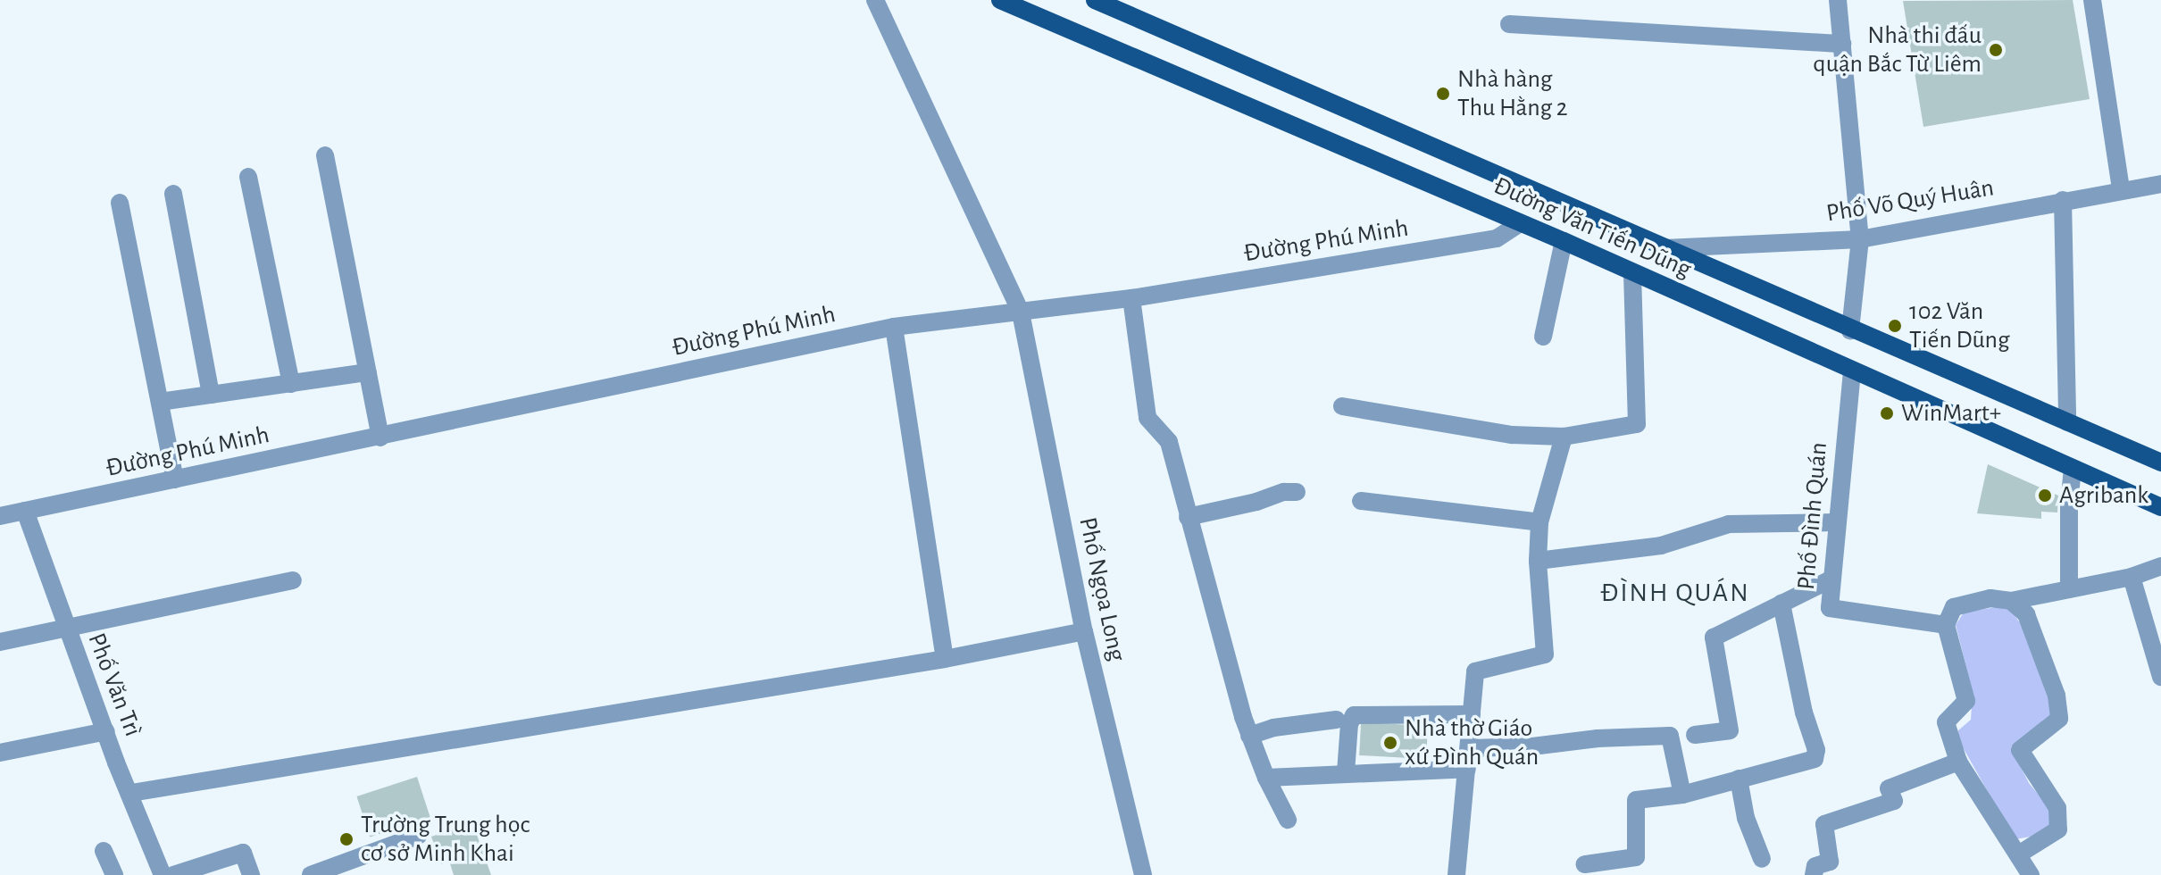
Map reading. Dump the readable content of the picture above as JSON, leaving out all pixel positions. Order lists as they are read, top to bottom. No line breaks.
{"streets":{"main road":["Đường Văn Tiến Dũng"],"street":["Phố Võ Quý Huân","Đường Phú Minh","Phố Đình Quán","Phố Ngọa Long","Phố Văn Trì"]},"crossings":[["Phố Võ Quý Huân","Đường Văn Tiến Dũng"],["Đường Văn Tiến Dũng","Đường Phú Minh"],["Đường Văn Tiến Dũng","Phố Đình Quán"],["Đường Phú Minh","Phố Ngọa Long"],["Đường Phú Minh","Phố Văn Trì"]],"districts":["ĐÌNH QUÁN"],"places":["Nhà thi đấu quận Bắc Từ Liêm","Nhà hàng Thu Hằng 2","102 Văn Tiến Dũng","WinMart+","Agribank","Nhà thờ Giáo xứ Đình Quán","Trường Trung học cơ sở Minh Khai"]}
